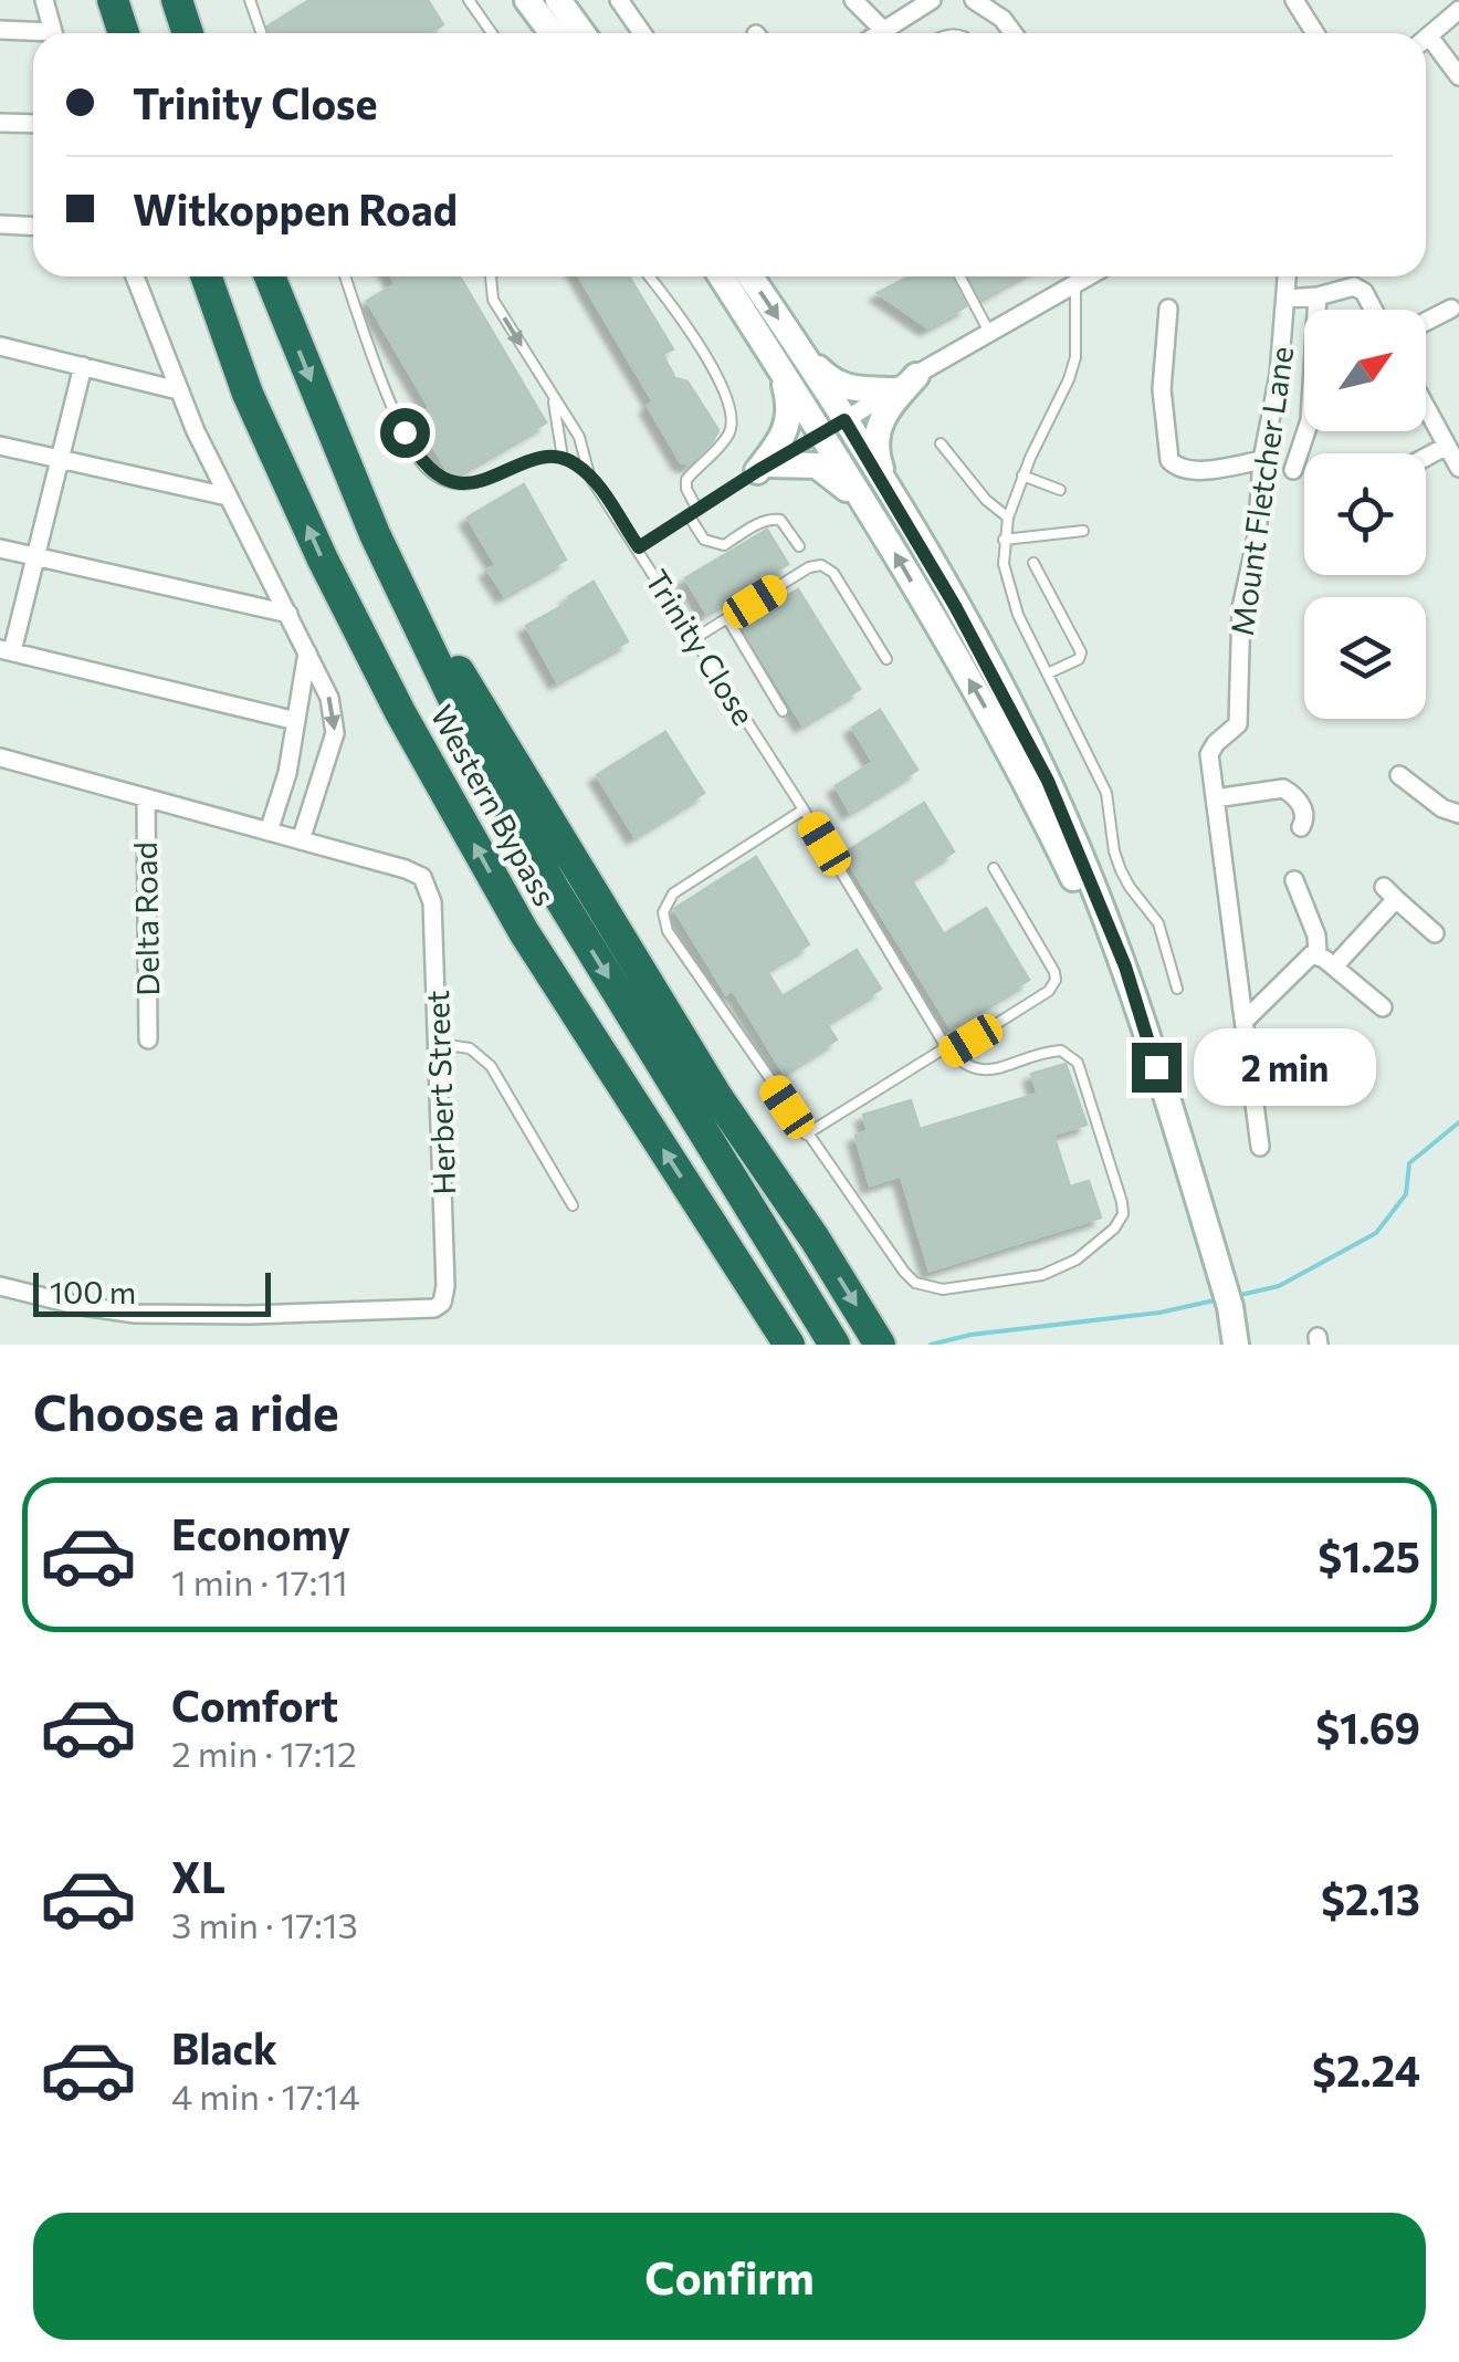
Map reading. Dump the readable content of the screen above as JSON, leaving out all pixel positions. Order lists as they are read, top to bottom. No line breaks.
{"streets":{"highway":["Western Bypass"],"street":["Mount Fletcher Lane","Delta Road","Herbert Street"],"lane":["Trinity Close"]},"crossings":[["Delta Road","Herbert Street"]],"scale_bar":"100 m","north":"top right","page":{"banner":["Trinity Close","Witkoppen Road"],"bubble":"2 min","scale":"100 m","heading":"Choose a ride","list":[{"name":"Economy","note":"1 min · 17:11","value":"$1.25"},{"name":"Comfort","note":"2 min · 17:12","value":"$1.69"},{"name":"XL","note":"3 min · 17:13","value":"$2.13"},{"name":"Black","note":"4 min · 17:14","value":"$2.24"}],"buttons":"Confirm"}}
